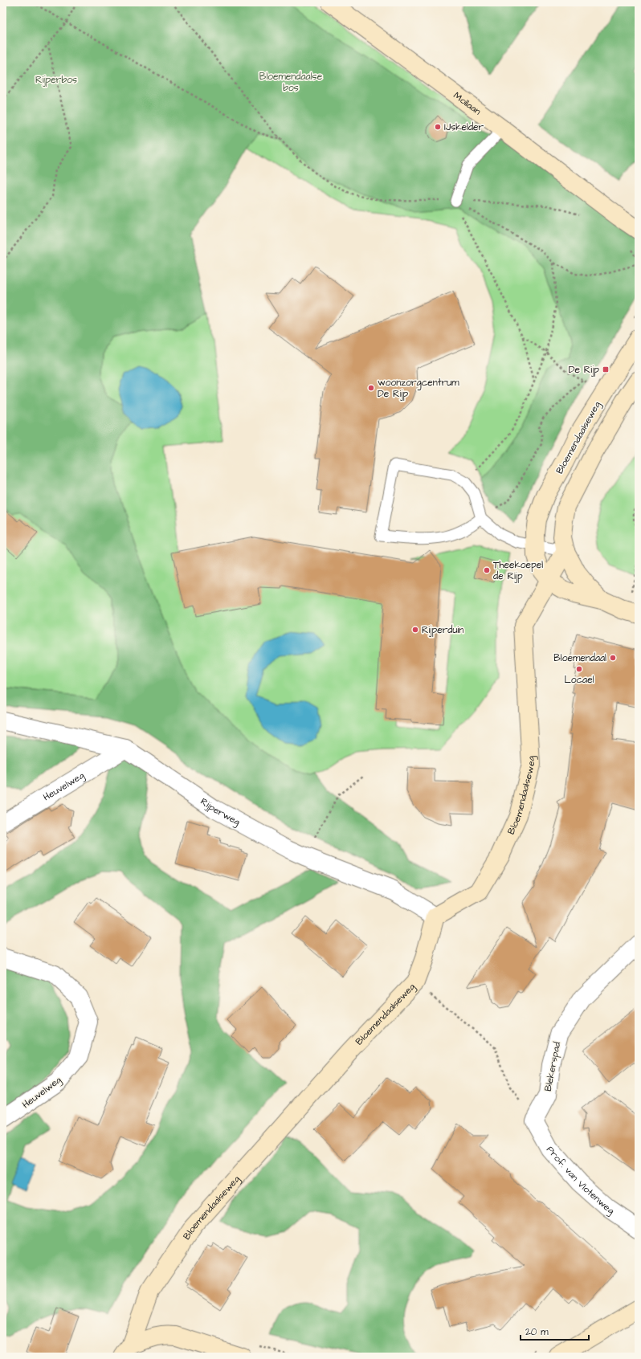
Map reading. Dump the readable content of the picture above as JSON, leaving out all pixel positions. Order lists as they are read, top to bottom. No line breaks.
{"streets":{"street":["Mollaan","Bloemendaalseweg","Heuvelweg","Rijperweg","Blekerspad","Prof. van Vlotenweg"]},"crossings":[["Bloemendaalseweg","Rijperweg"],["Heuvelweg","Rijperweg"],["Blekerspad","Prof. van Vlotenweg"]],"parks":["Bloemendaalse bos","Rijperbos"],"places":{"other":["IJskelder","woonzorgcentrum De Rijp","Theekoepel de Rijp","Rijperduin","Bloemendaal","Locael"],"transit":["De Rijp"]},"scale_bar":"20 m"}
